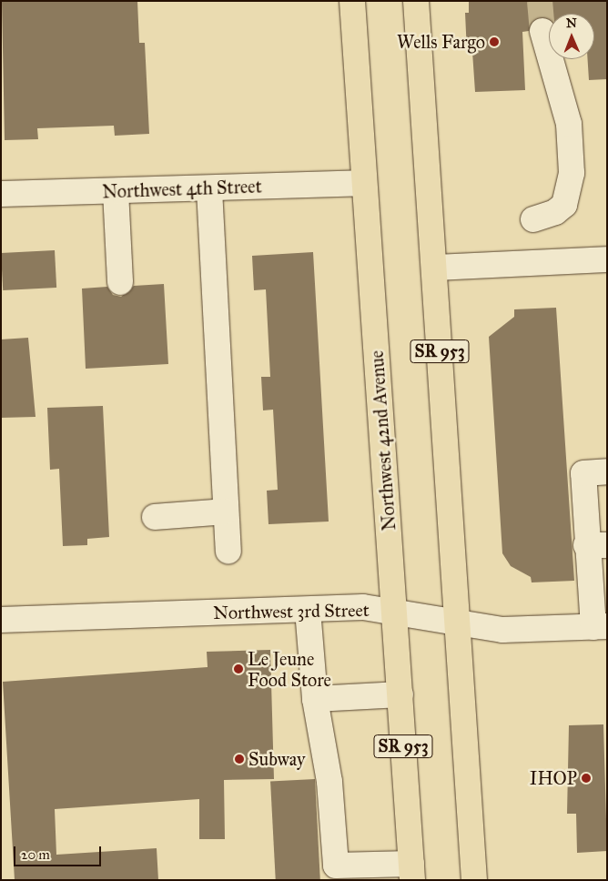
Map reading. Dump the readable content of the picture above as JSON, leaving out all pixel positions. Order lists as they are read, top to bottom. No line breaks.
{"streets":{"main road":["SR 953","Northwest 42nd Avenue"],"street":["Northwest 4th Street","Northwest 3rd Street"]},"crossings":[["Northwest 4th Street","Northwest 42nd Avenue"],["SR 953","Northwest 3rd Street"],["Northwest 42nd Avenue","Northwest 3rd Street"]],"places":["Wells Fargo","Le Jeune Food Store","Subway","IHOP"],"scale_bar":"20 m","north":"top"}
